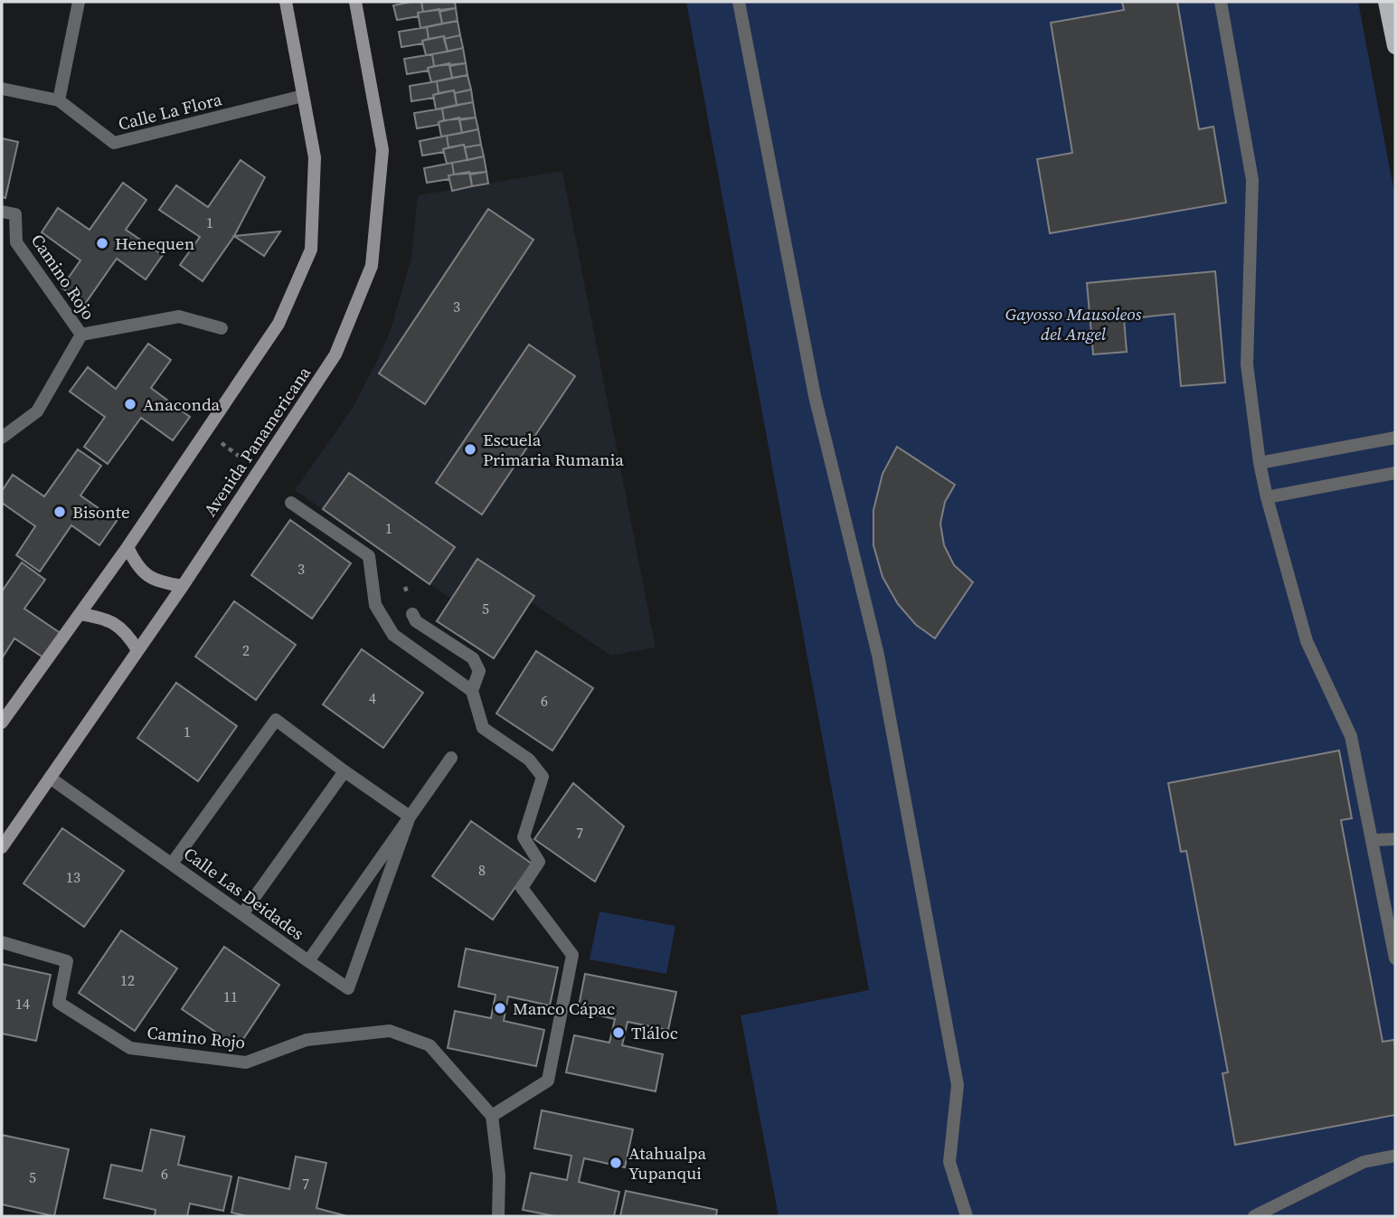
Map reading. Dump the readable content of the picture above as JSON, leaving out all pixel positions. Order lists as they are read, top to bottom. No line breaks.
{"streets":{"street":["Calle La Flora","Camino Rojo","Avenida Panamericana","Calle Las Deidades"]},"crossings":[["Avenida Panamericana","Calle Las Deidades"]],"parks":["Gayosso Mausoleos del Angel"],"places":["Henequen","Anaconda","Escuela Primaria Rumania","Bisonte","Manco Cápac","Tláloc","Atahualpa Yupanqui"],"house_numbers":["1","3","1","3","5","2","4","6","1","7","8","13","12","11","14","6","5","7"]}
